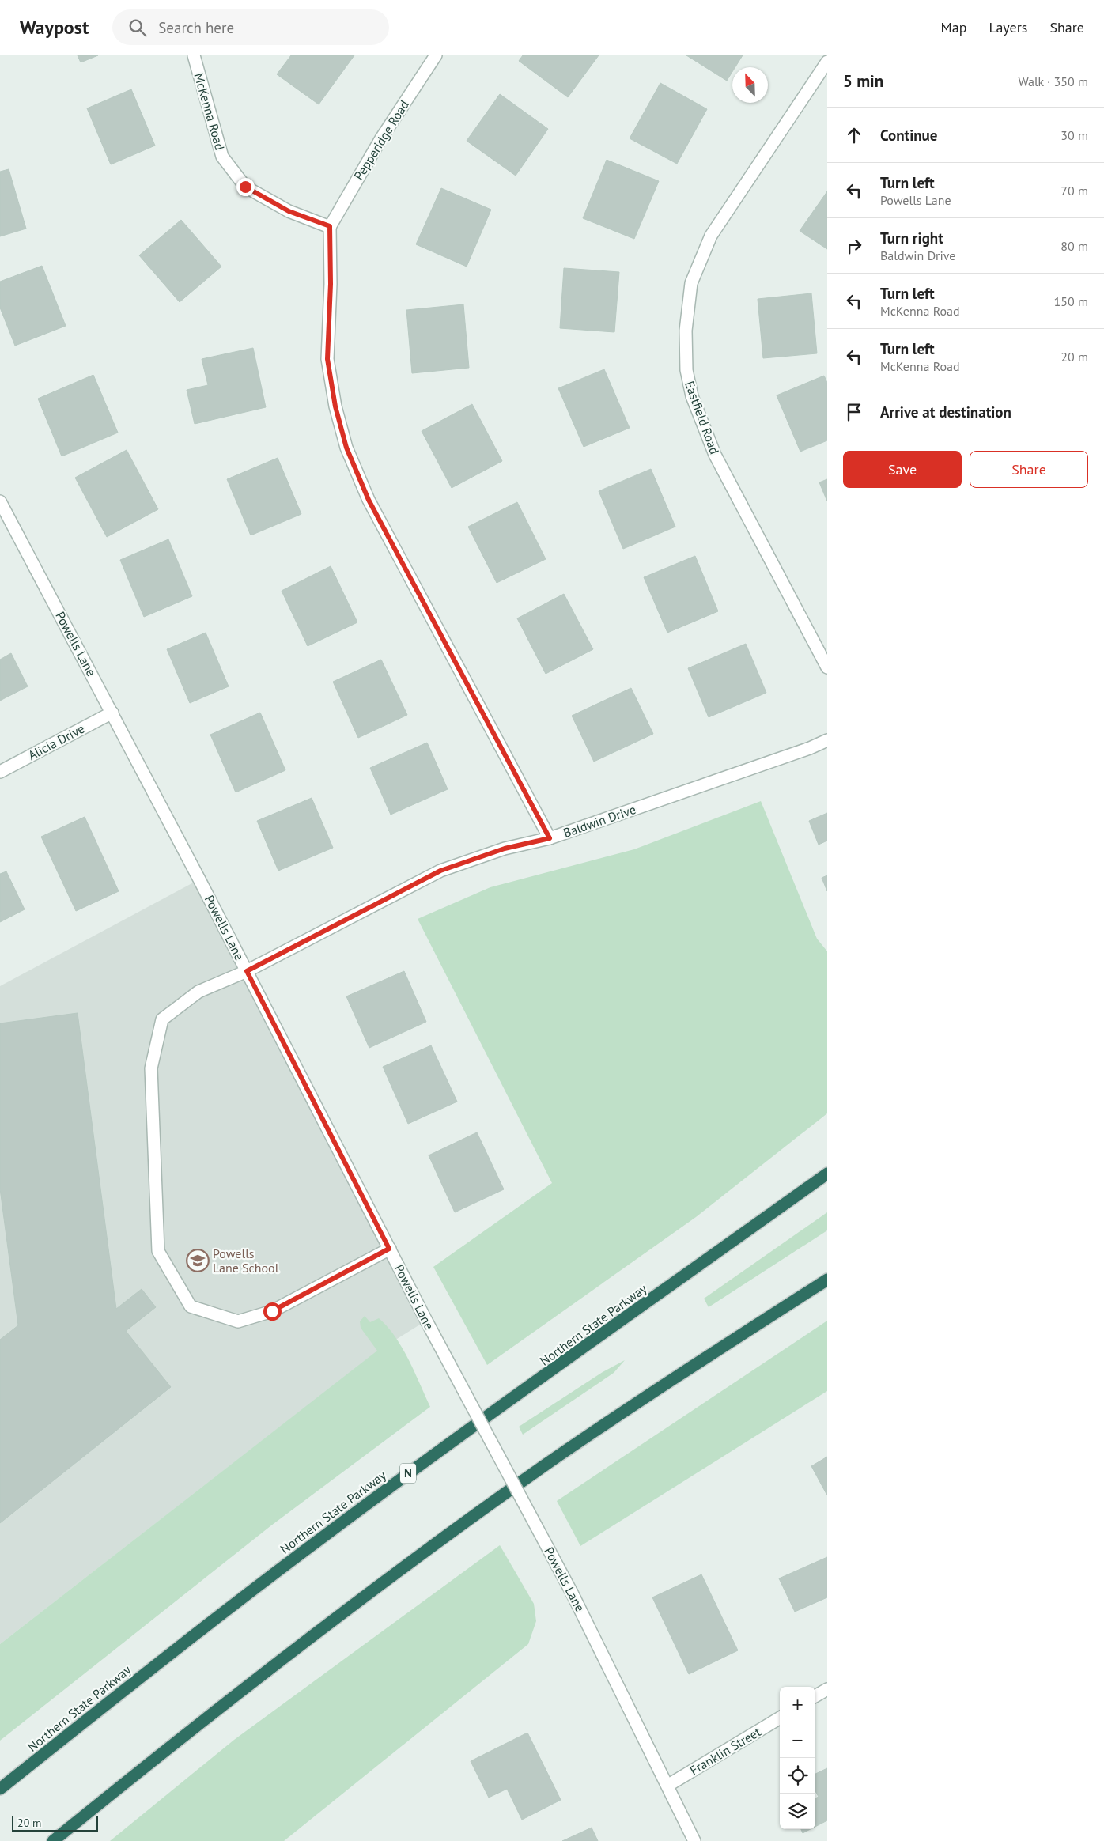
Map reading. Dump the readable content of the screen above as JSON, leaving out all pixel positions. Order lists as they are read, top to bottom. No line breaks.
{"streets":{"highway":["Northern State Parkway","N"],"street":["McKenna Road","Pepperidge Road","Eastfield Road","Powells Lane","Alicia Drive","Baldwin Drive","Franklin Street"]},"crossings":[["McKenna Road","Pepperidge Road"],["Powells Lane","Alicia Drive"],["Powells Lane","Baldwin Drive"],["Powells Lane","Franklin Street"]],"places":{"school or university":["Powells Lane School"]},"scale_bar":"20 m","north":"top left","page":{"header":"Waypost","search":"Search here","nav":["Map","Layers","Share"],"heading":["5 min","Walk · 350 m"],"list":[["Continue","30 m"],["Turn left","Powells Lane","70 m"],["Turn right","Baldwin Drive","80 m"],["Turn left","McKenna Road","150 m"],["Turn left","McKenna Road","20 m"],"Arrive at destination"],"buttons":["Save","Share"],"map_buttons":["+","−"],"scale":"20 m"}}
